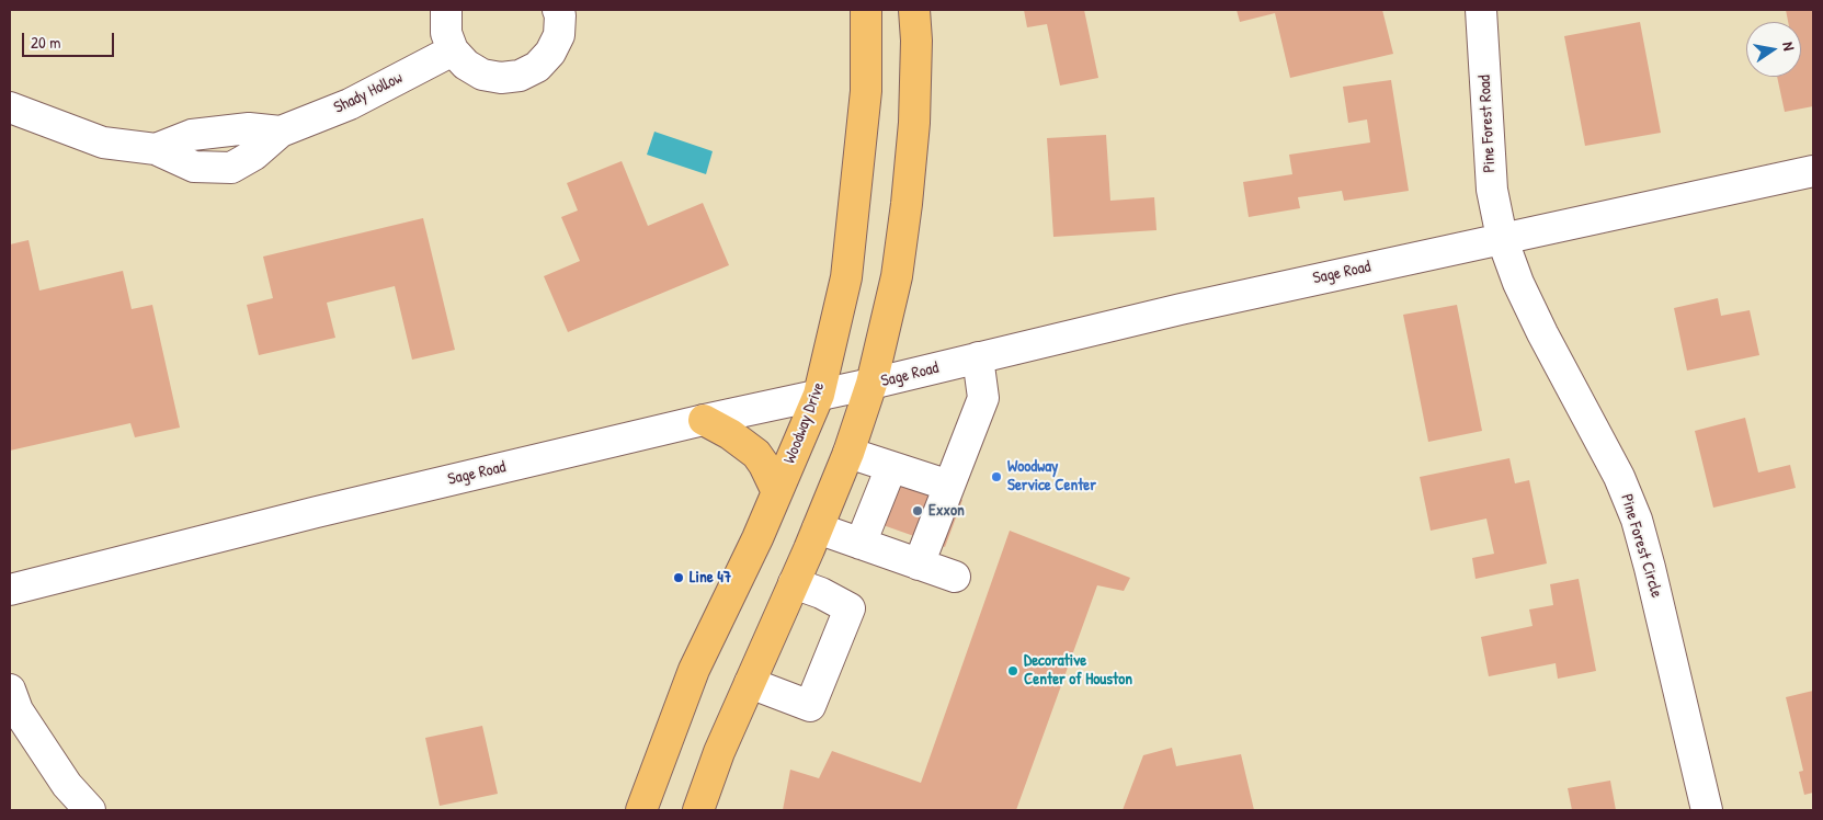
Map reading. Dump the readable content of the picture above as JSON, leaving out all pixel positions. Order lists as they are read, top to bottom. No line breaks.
{"streets":{"main road":["Woodway Drive"],"street":["Shady Hollow","Pine Forest Road","Sage Road","Pine Forest Circle"]},"crossings":[["Pine Forest Road","Sage Road"],["Pine Forest Road","Pine Forest Circle"],["Sage Road","Woodway Drive"],["Sage Road","Pine Forest Circle"]],"places":["Woodway Service Center","Exxon","Line 47","Decorative Center of Houston"],"scale_bar":"20 m","north":"right"}
